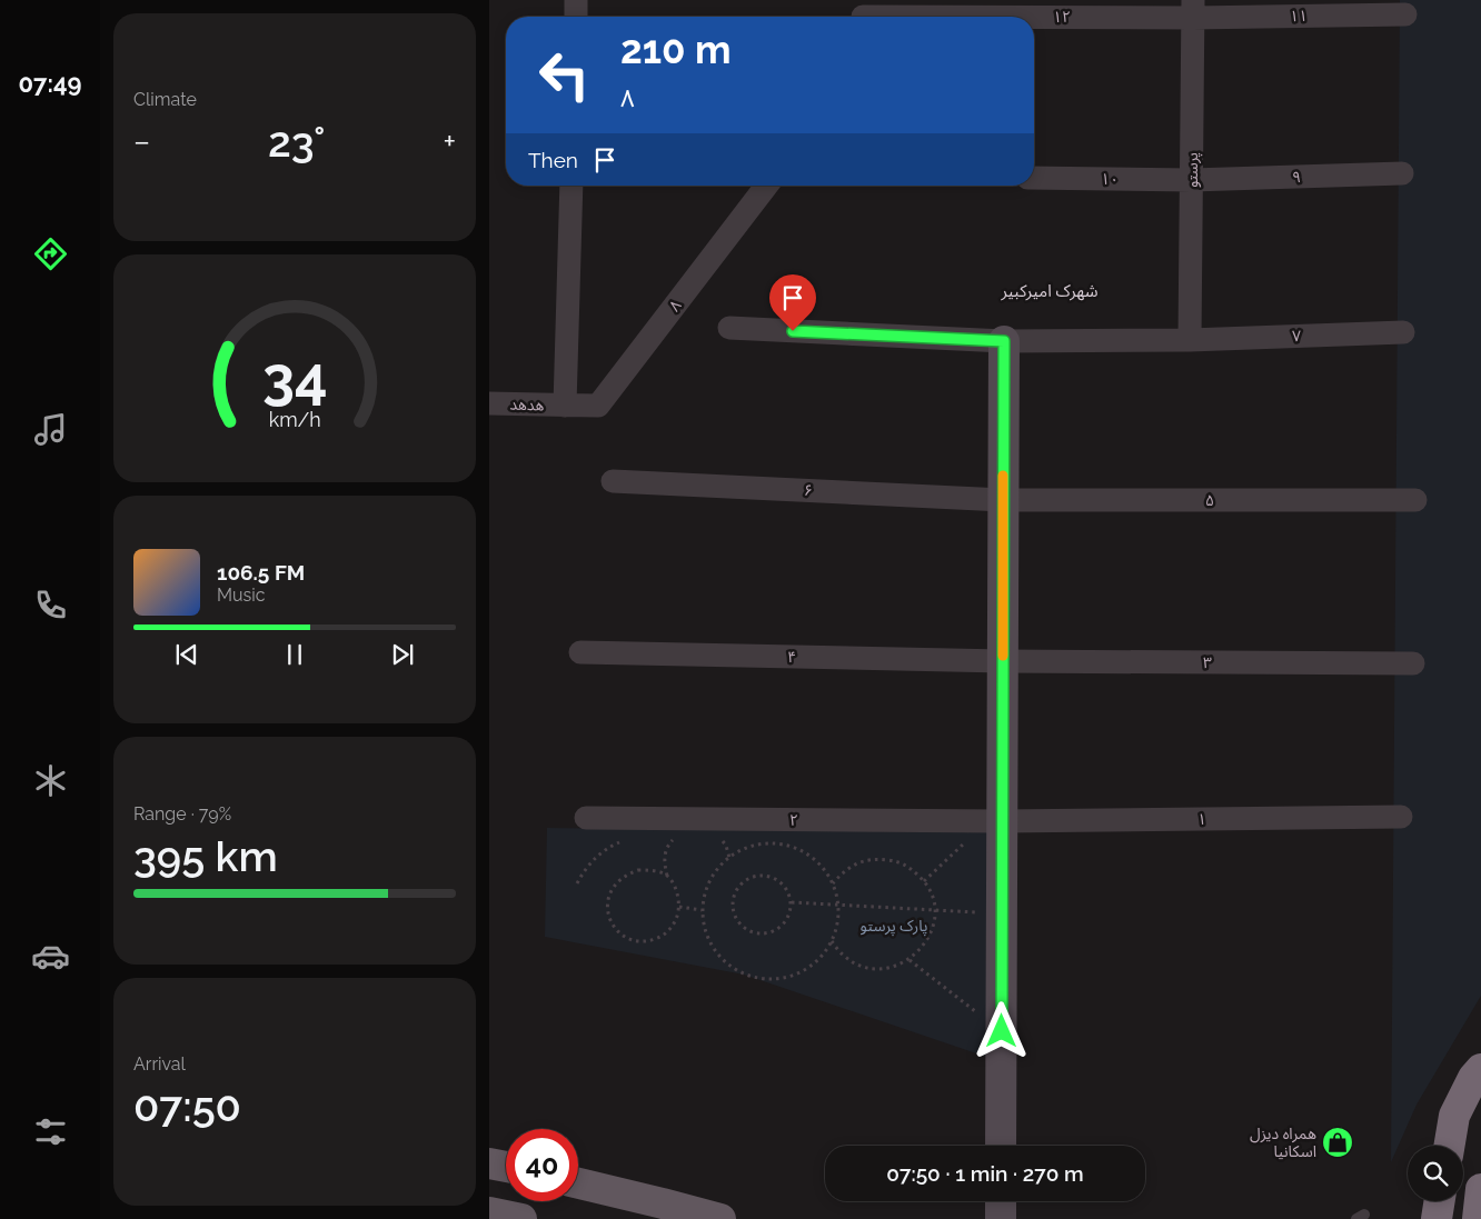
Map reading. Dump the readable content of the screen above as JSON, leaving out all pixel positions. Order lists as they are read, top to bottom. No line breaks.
{"streets":{"street":["۱۱","۱۲","پرستو","۹","۱۰","۸","۷","هدهد","۶","۵","۴","۳","۱","۲"]},"crossings":[["۱۱","۱۲"],["۱۱","پرستو"],["۱۲","پرستو"],["پرستو","۹"],["پرستو","۱۰"],["پرستو","۷"],["۹","۱۰"],["۸","هدهد"],["۶","۵"],["۴","۳"],["۱","۲"]],"districts":["شهرک امیرکبیر"],"parks":["پارک پرستو"],"places":{"shop":["همراه دیزل اسکانیا"]},"page":{"tabs":"07:49","tile":["Climate",["Range · 79%","395 km"],["Arrival","07:50"]],"turn":["210 m","۸"],"heat":["−","23°","+"],"then":"Then","song":["106.5 FM","Music"],"limit":"40","trip":"07:50 · 1 min · 270 m","gauge":["34","km/h"]}}
